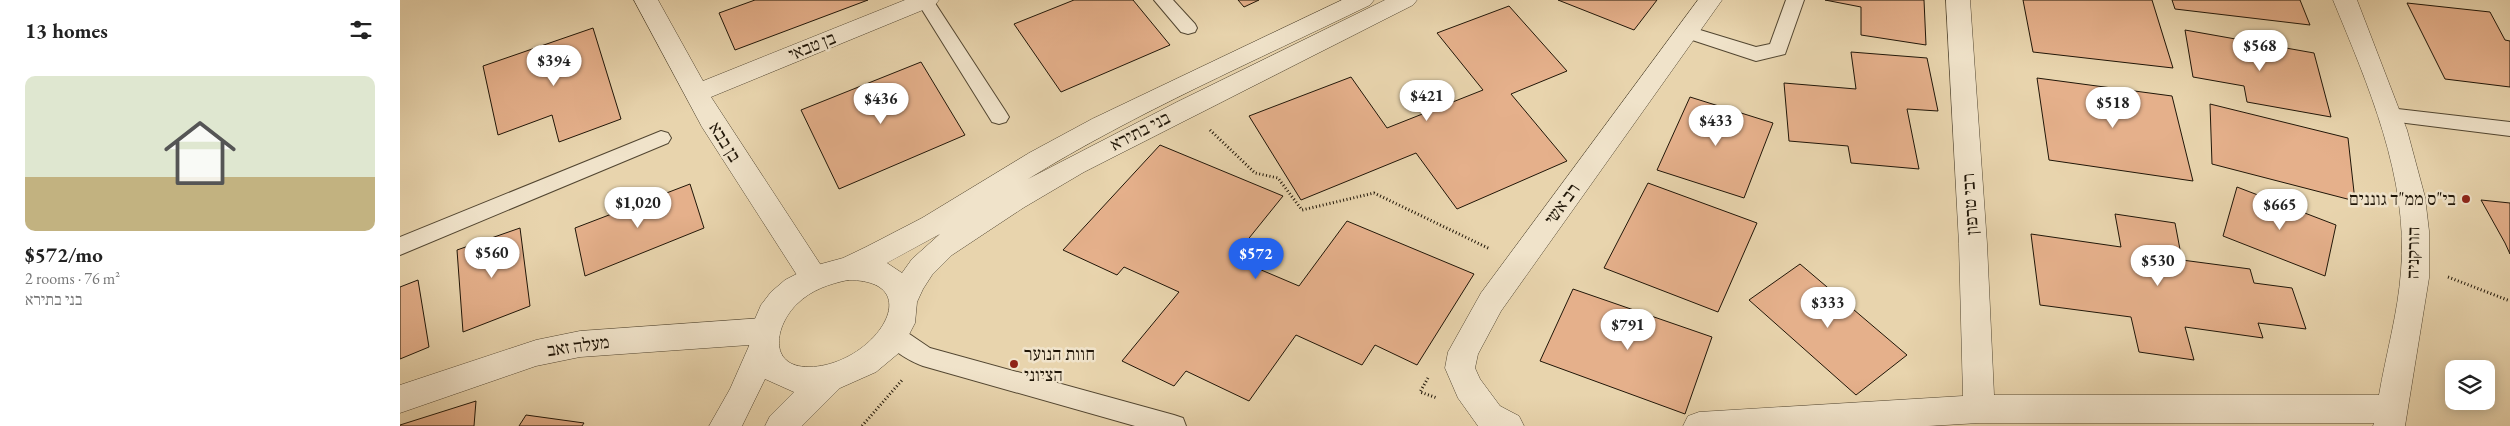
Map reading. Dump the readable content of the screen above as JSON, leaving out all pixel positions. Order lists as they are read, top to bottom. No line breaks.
{"streets":{"street":["בן טבאי","בני בתירא","בן בבא","רב אשי","רבי טרפון","הורקניה","מעלה זאב"]},"crossings":[["בן טבאי","בן בבא"],["בני בתירא","בן בבא"],["בני בתירא","מעלה זאב"],["בן בבא","מעלה זאב"]],"places":["בי\"ס ממ\"ד גוננים","חוות הנוער הציוני"],"page":{"heading":"13 homes","price":["$568","$394","$421","$436","$518","$433","$1,020","$665","$560","$572","$530","$333","$791"],"list":[{"name":"$572/mo","note":"2 rooms · 76 m² · בני בתירא"}]}}
